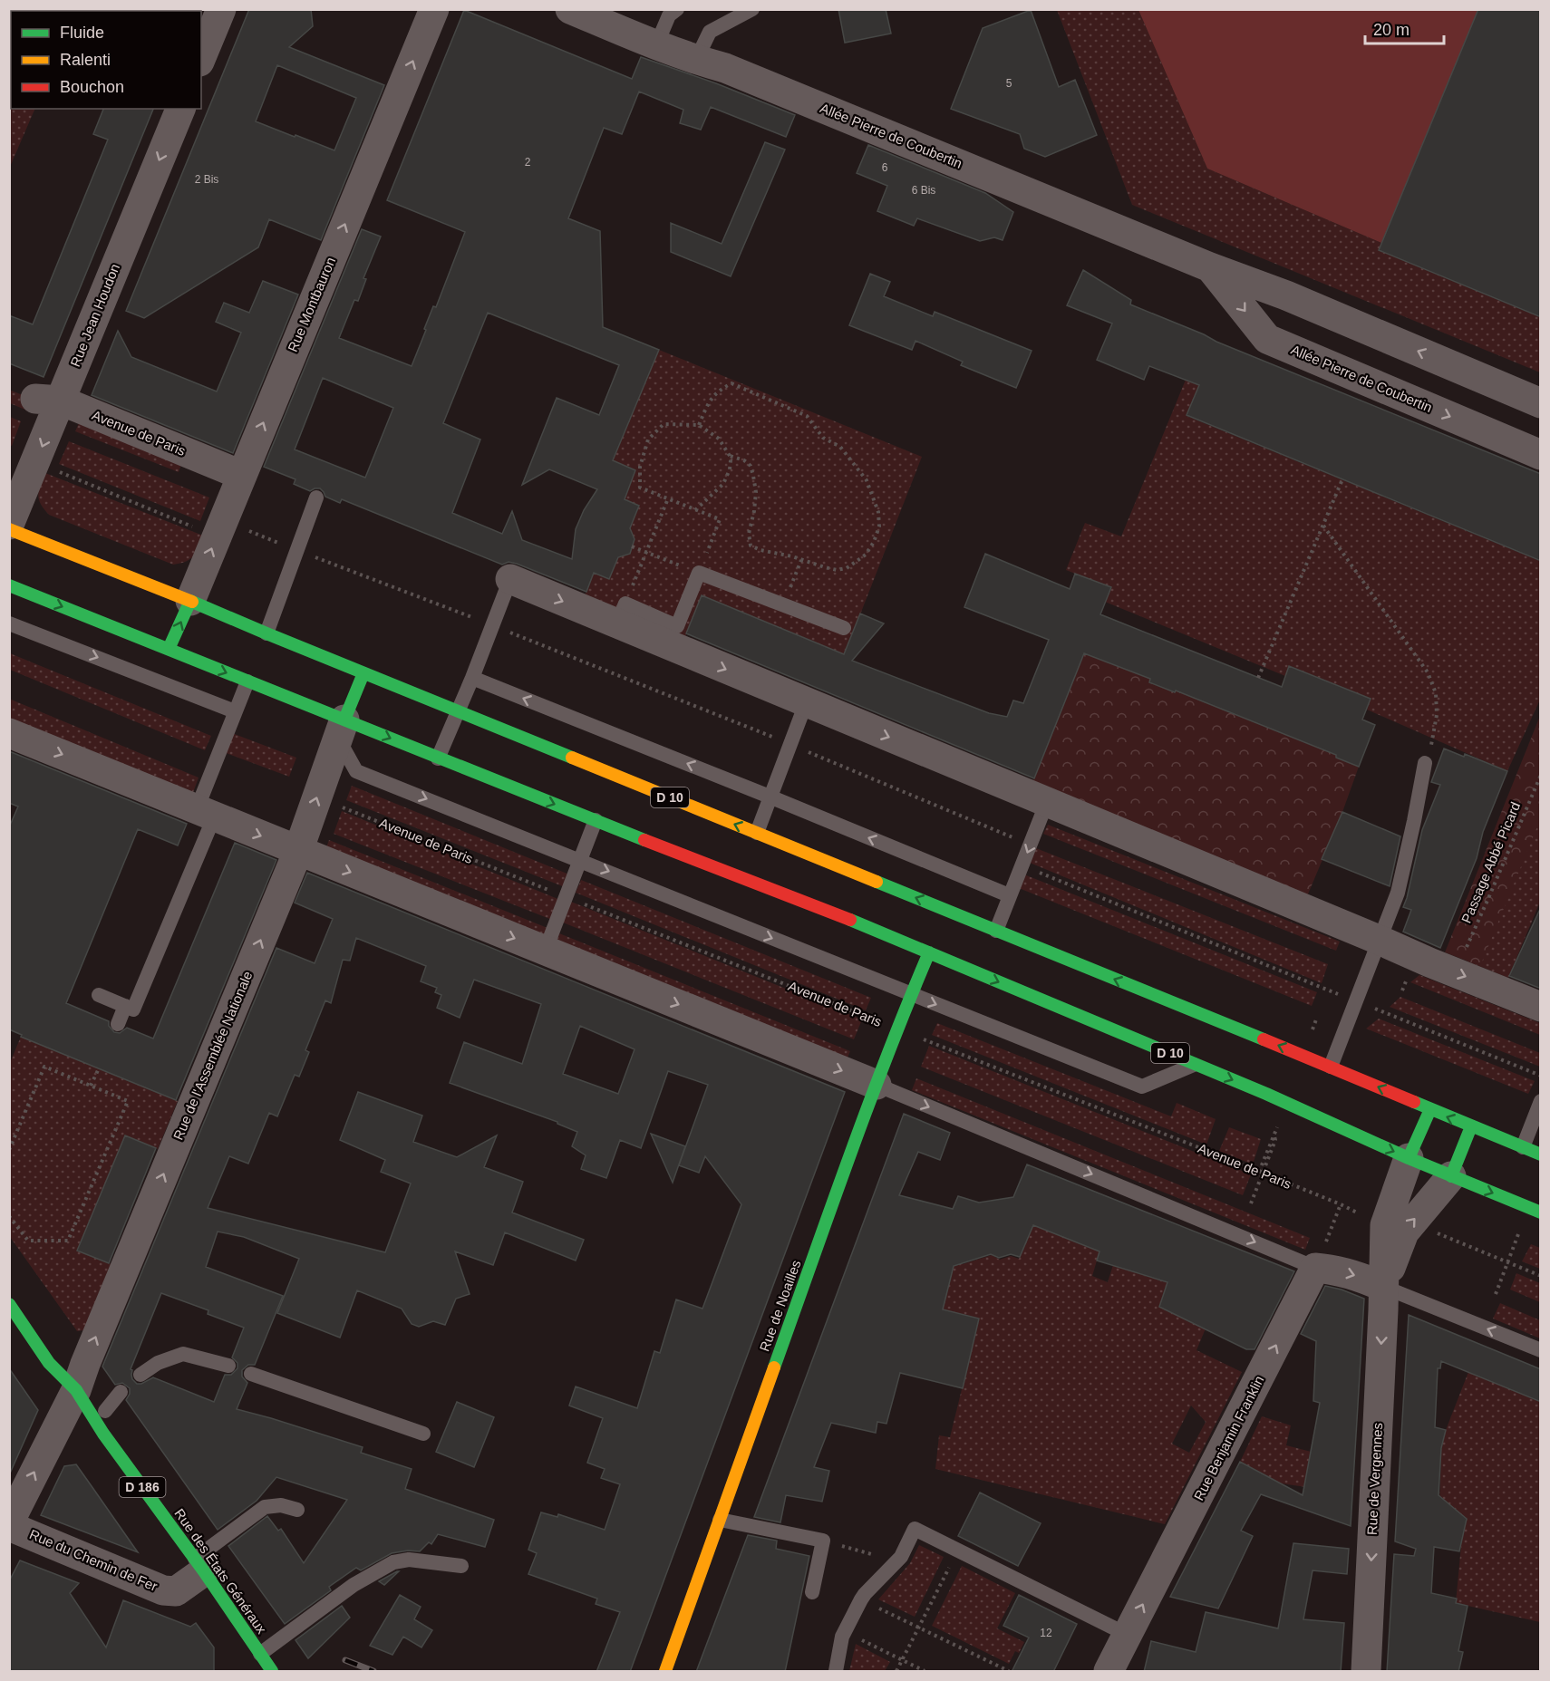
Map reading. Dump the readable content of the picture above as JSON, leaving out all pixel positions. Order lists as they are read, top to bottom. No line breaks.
{"streets":{"main road":["D 10","Rue de Noailles","D 186","Rue des États Généraux"],"street":["Allée Pierre de Coubertin","Rue Montbauron","Rue Jean Houdon","Avenue de Paris","Rue de l'Assemblée Nationale","Rue Benjamin Franklin","Rue de Vergennes","Rue du Chemin de Fer"],"path":["Passage Abbé Picard"]},"crossings":[["Rue Montbauron","Avenue de Paris"],["Rue Montbauron","D 10"],["Rue Jean Houdon","Avenue de Paris"],["Avenue de Paris","Rue de l'Assemblée Nationale"],["Avenue de Paris","Rue de Noailles"],["D 10","Rue de l'Assemblée Nationale"],["D 10","Rue de Noailles"],["D 10","Rue de Vergennes"],["Rue de l'Assemblée Nationale","Rue du Chemin de Fer"],["Rue de l'Assemblée Nationale","Rue des États Généraux"],["Rue du Chemin de Fer","Rue des États Généraux"]],"one_way":["Rue Montbauron","Rue Jean Houdon","Rue de l'Assemblée Nationale","Rue Benjamin Franklin"],"house_numbers":["5","2","6","2 Bis","6 Bis","12"],"legend":["Fluide","Ralenti","Bouchon"],"scale_bar":"20 m"}
